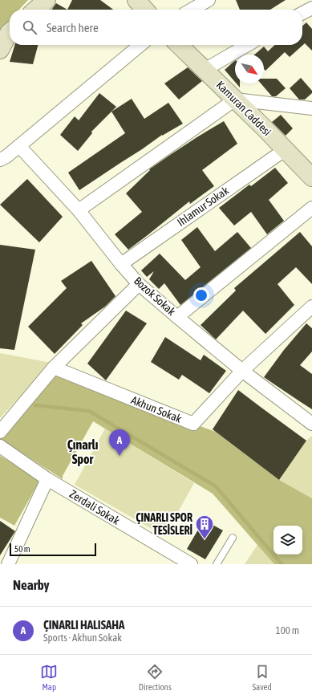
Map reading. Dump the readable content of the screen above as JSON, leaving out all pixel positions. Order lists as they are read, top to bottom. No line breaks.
{"streets":{"street":["Kamuran Caddesi","Ihlamur Sokak","Bozok Sokak","Akhun Sokak","Zerdali Sokak"]},"crossings":[["Kamuran Caddesi","Ihlamur Sokak"],["Ihlamur Sokak","Bozok Sokak"],["Bozok Sokak","Akhun Sokak"]],"districts":["Çınarlı Spor"],"places":{"building":["ÇINARLI SPOR TESİSLERİ"]},"scale_bar":"50 m","north":"bottom right","page":{"search":"Search here","pins":"A","scale":"50 m","heading":"Nearby","list":[{"mark":"A","name":"ÇINARLI HALISAHA","note":"Sports · Akhun Sokak","value":"100 m"}],"nav":["Map","Directions","Saved"]}}
